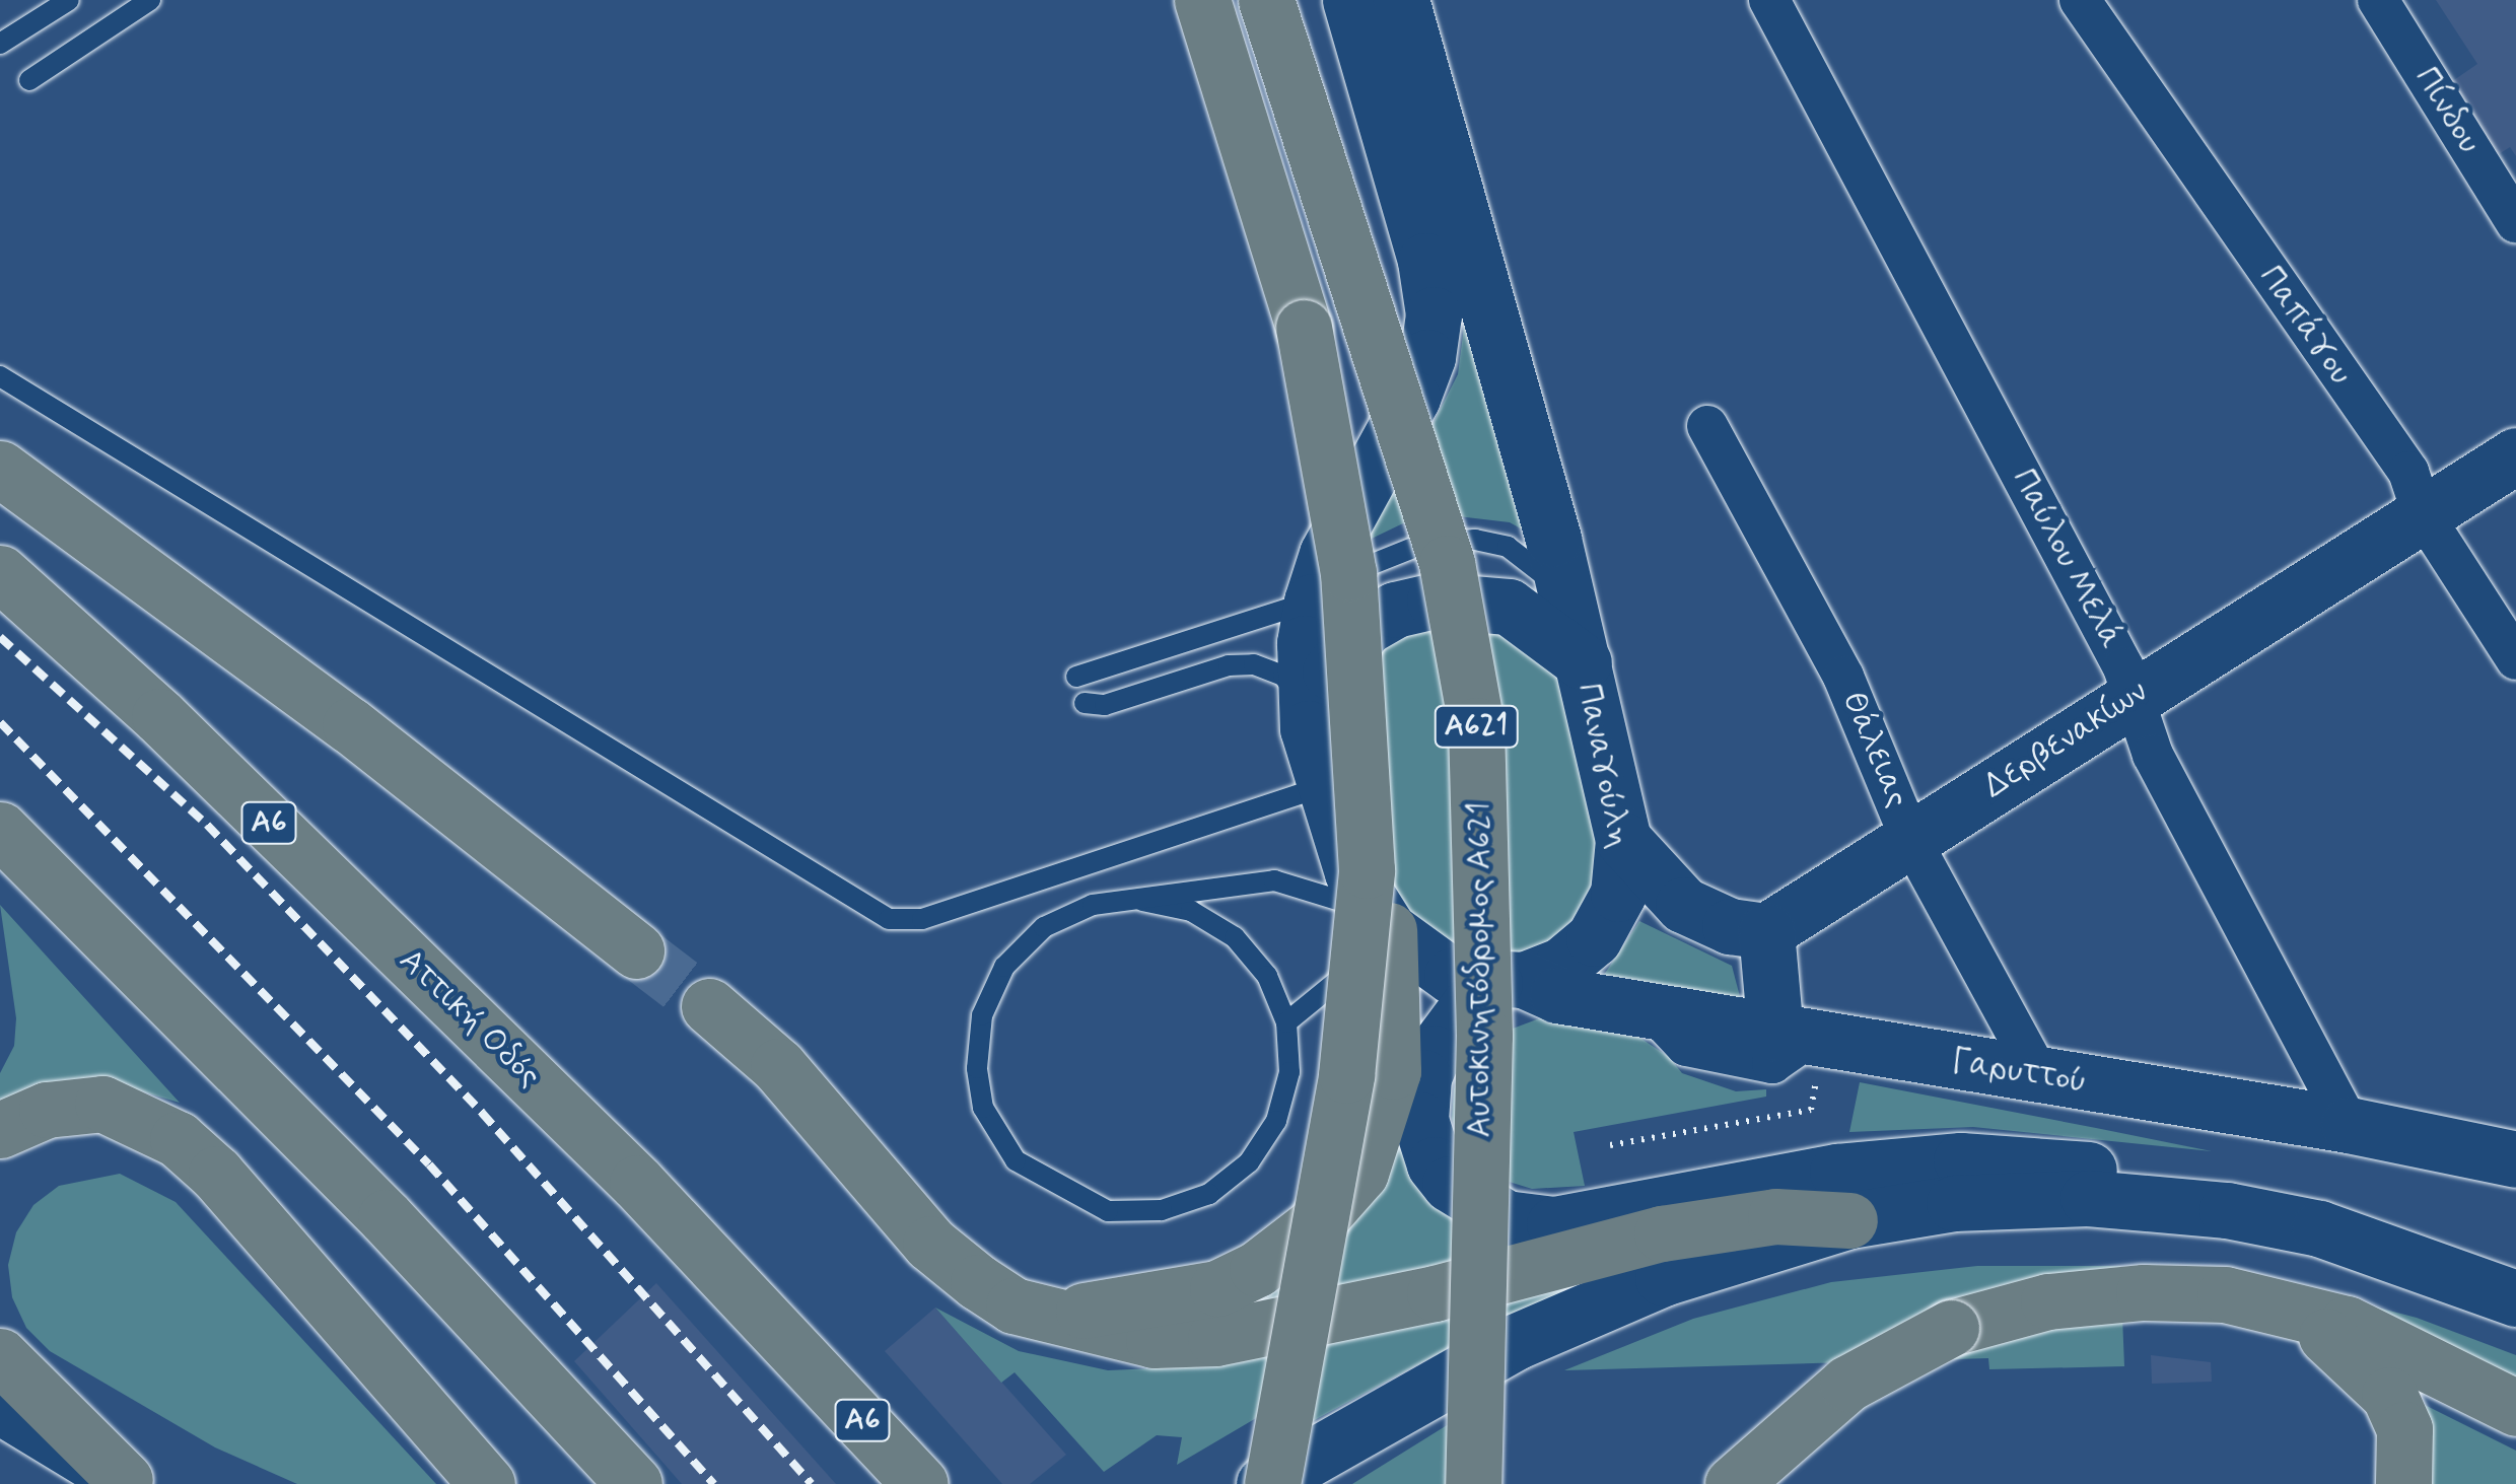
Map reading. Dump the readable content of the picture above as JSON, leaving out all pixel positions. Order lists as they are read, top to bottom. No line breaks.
{"streets":{"highway":["Α621","Α6","Αυτοκινητόδρομος Α621","Αττική Οδός"],"main road":["Δερβενακίων","Παναγούλη","Γαρυττού"],"street":["Πίνδου","Παπάγου","Παύλου Μελά","Θάλειας"]},"crossings":[["Παπάγου","Δερβενακίων"],["Παύλου Μελά","Δερβενακίων"],["Παύλου Μελά","Γαρυττού"],["Δερβενακίων","Θάλειας"],["Θάλειας","Γαρυττού"],["Παναγούλη","Γαρυττού"]]}
